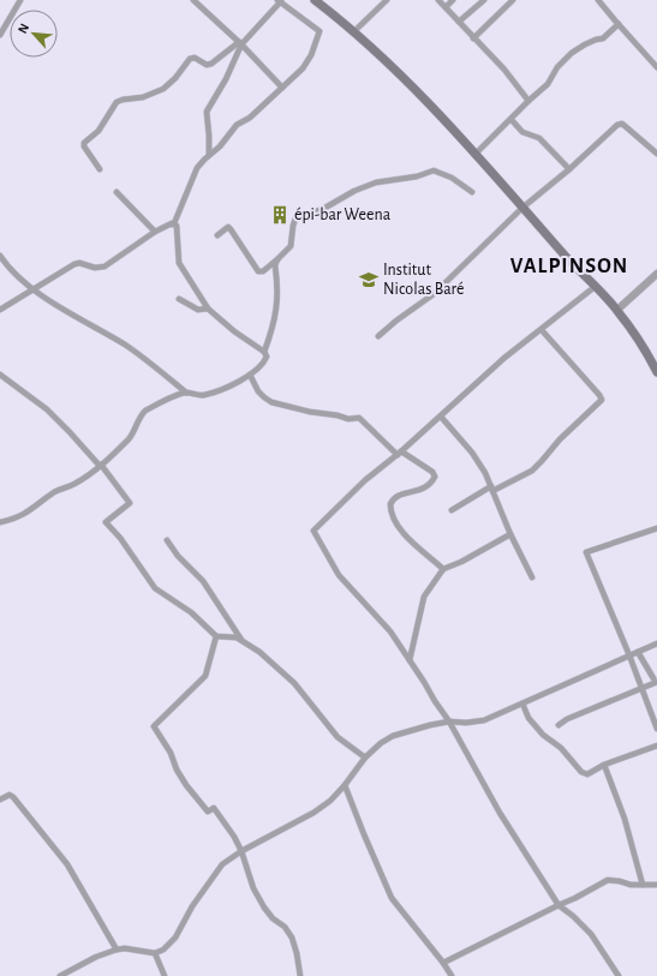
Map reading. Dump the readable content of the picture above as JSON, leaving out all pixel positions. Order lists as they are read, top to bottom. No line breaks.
{"districts":["VALPINSON"],"places":{"building":["épi-bar Weena"],"school or university":["Institut Nicolas Baré"]},"north":"top left"}
